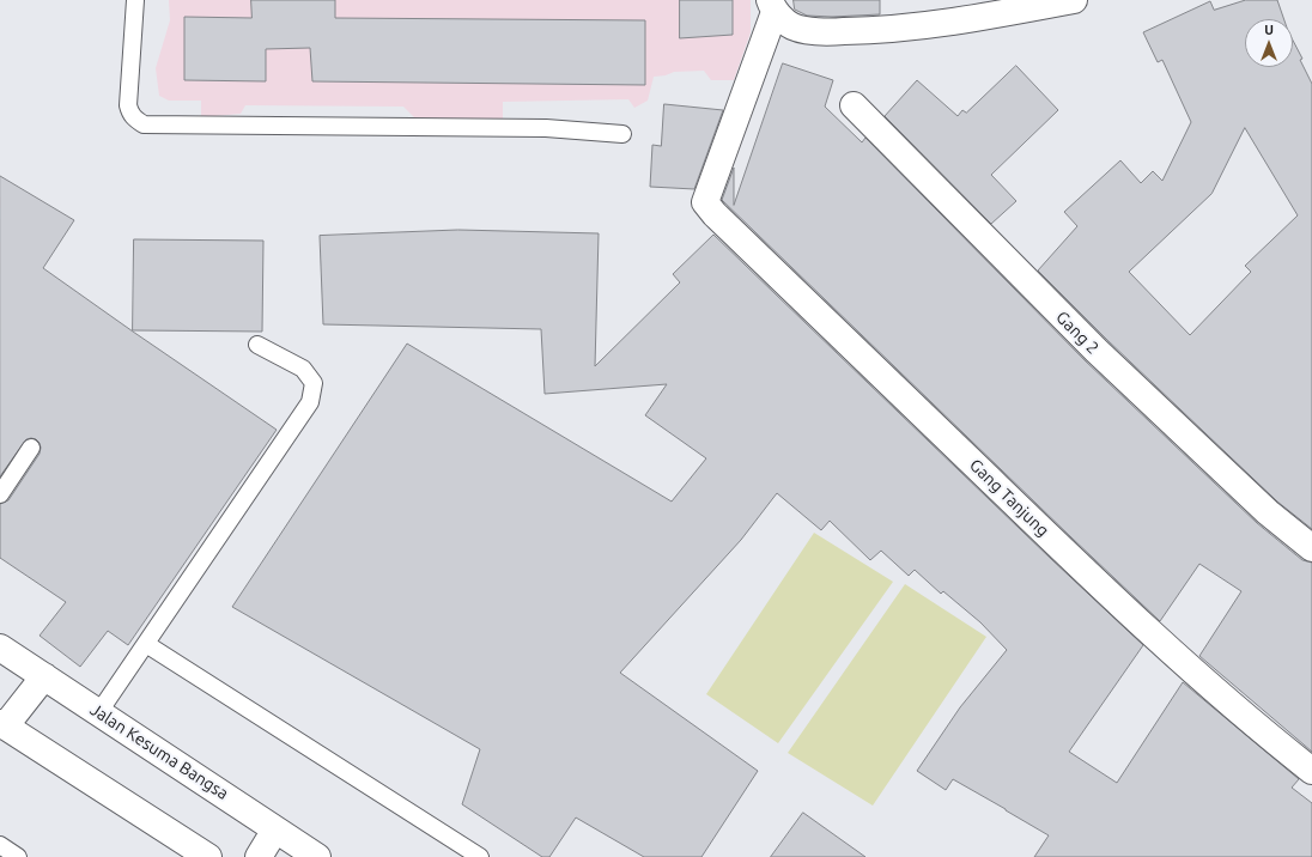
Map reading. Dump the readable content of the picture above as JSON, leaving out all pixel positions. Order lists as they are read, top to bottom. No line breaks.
{"streets":{"street":["Gang 2","Gang Tanjung","Jalan Kesuma Bangsa"]},"north":"top"}
